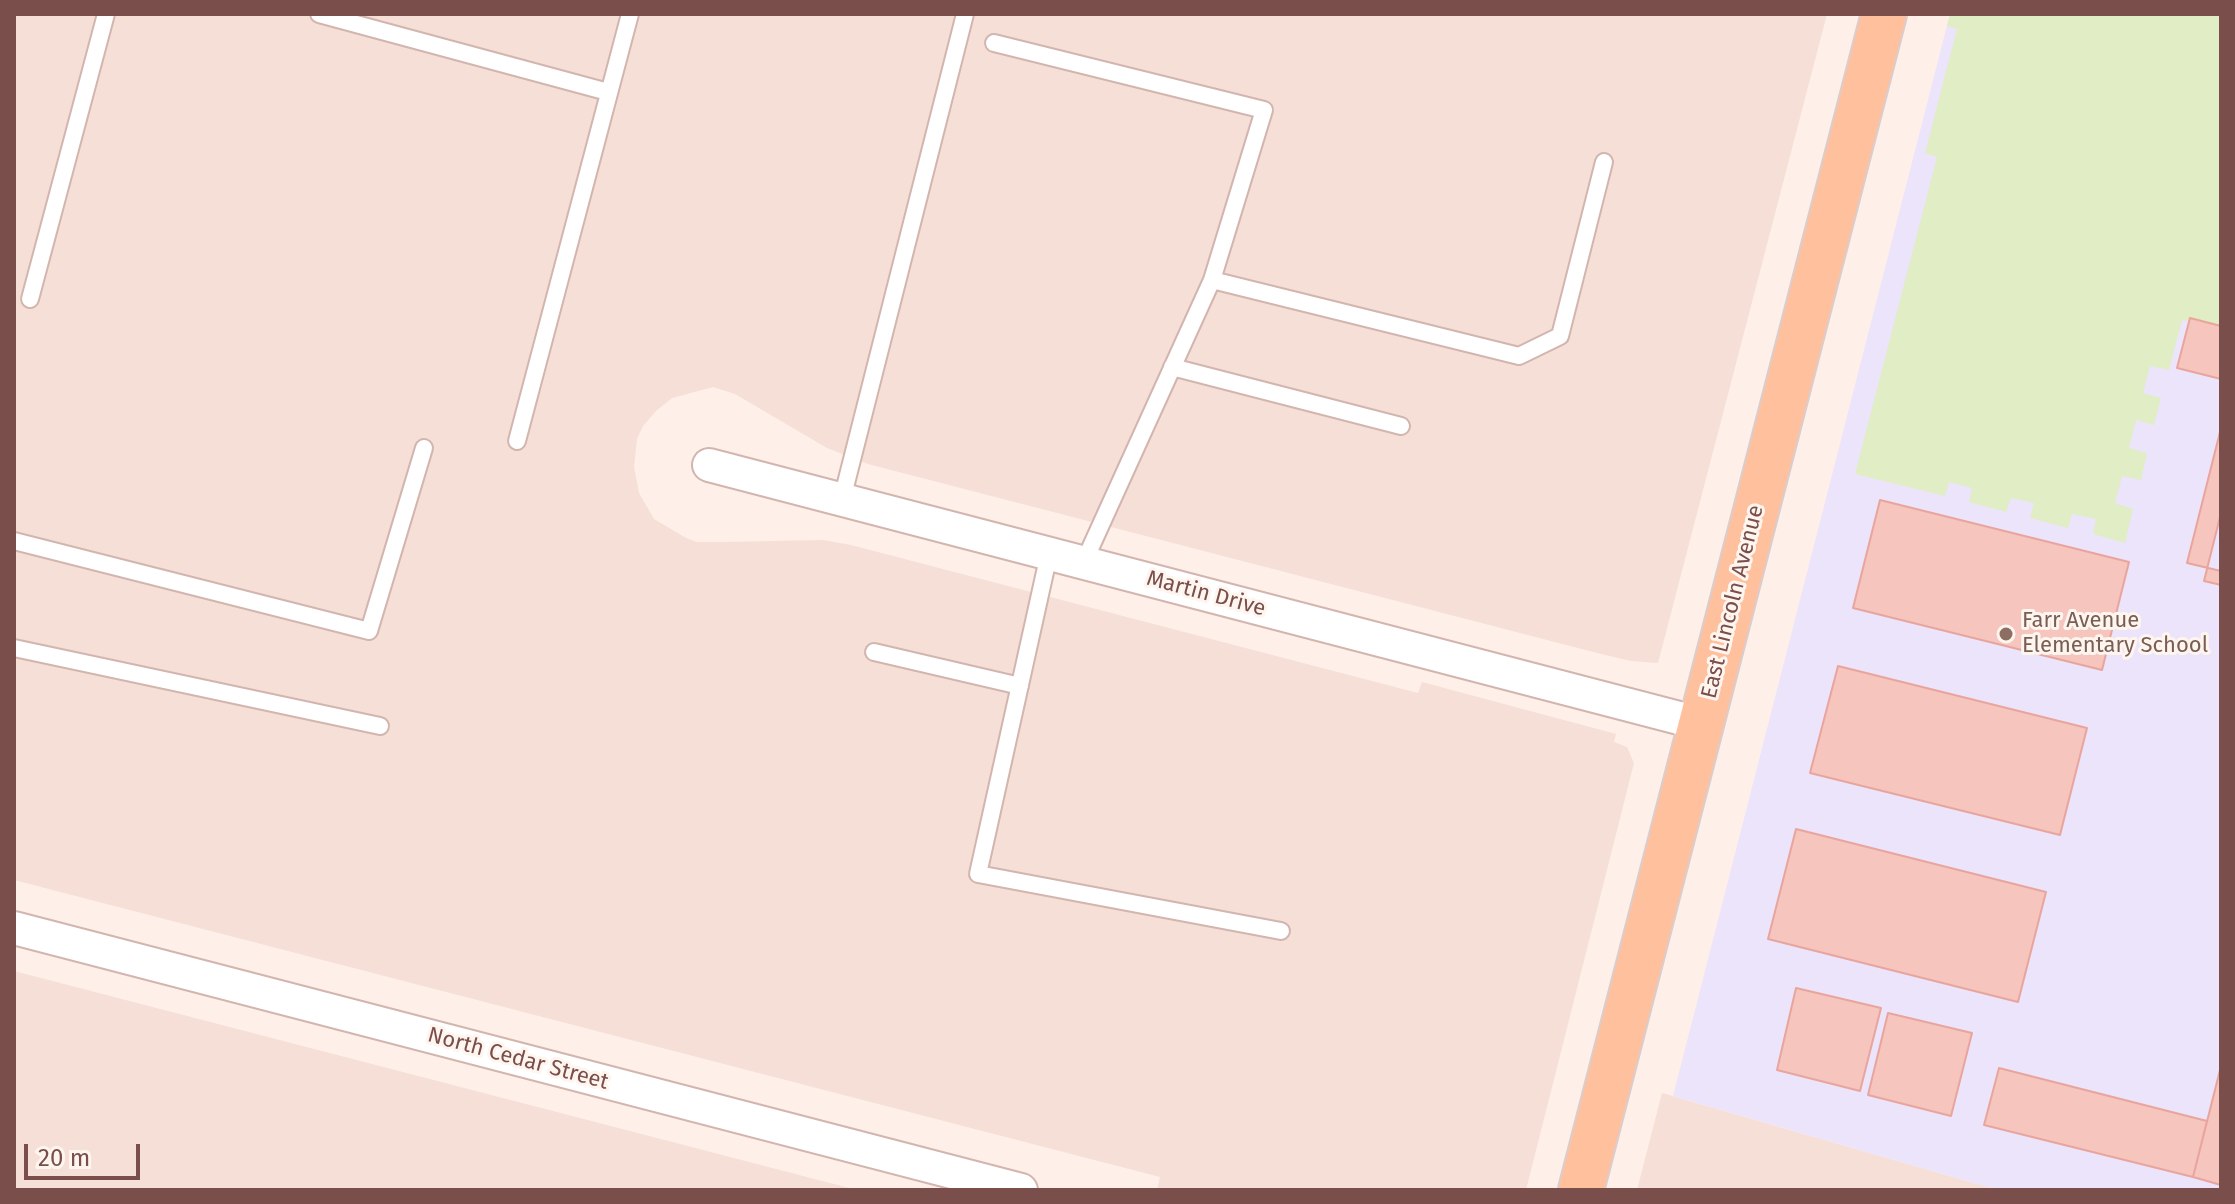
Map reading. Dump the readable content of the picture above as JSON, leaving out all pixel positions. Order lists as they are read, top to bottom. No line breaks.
{"streets":{"main road":["East Lincoln Avenue"],"street":["Martin Drive","North Cedar Street"]},"crossings":[["Martin Drive","East Lincoln Avenue"]],"places":["Farr Avenue Elementary School"],"scale_bar":"20 m"}
